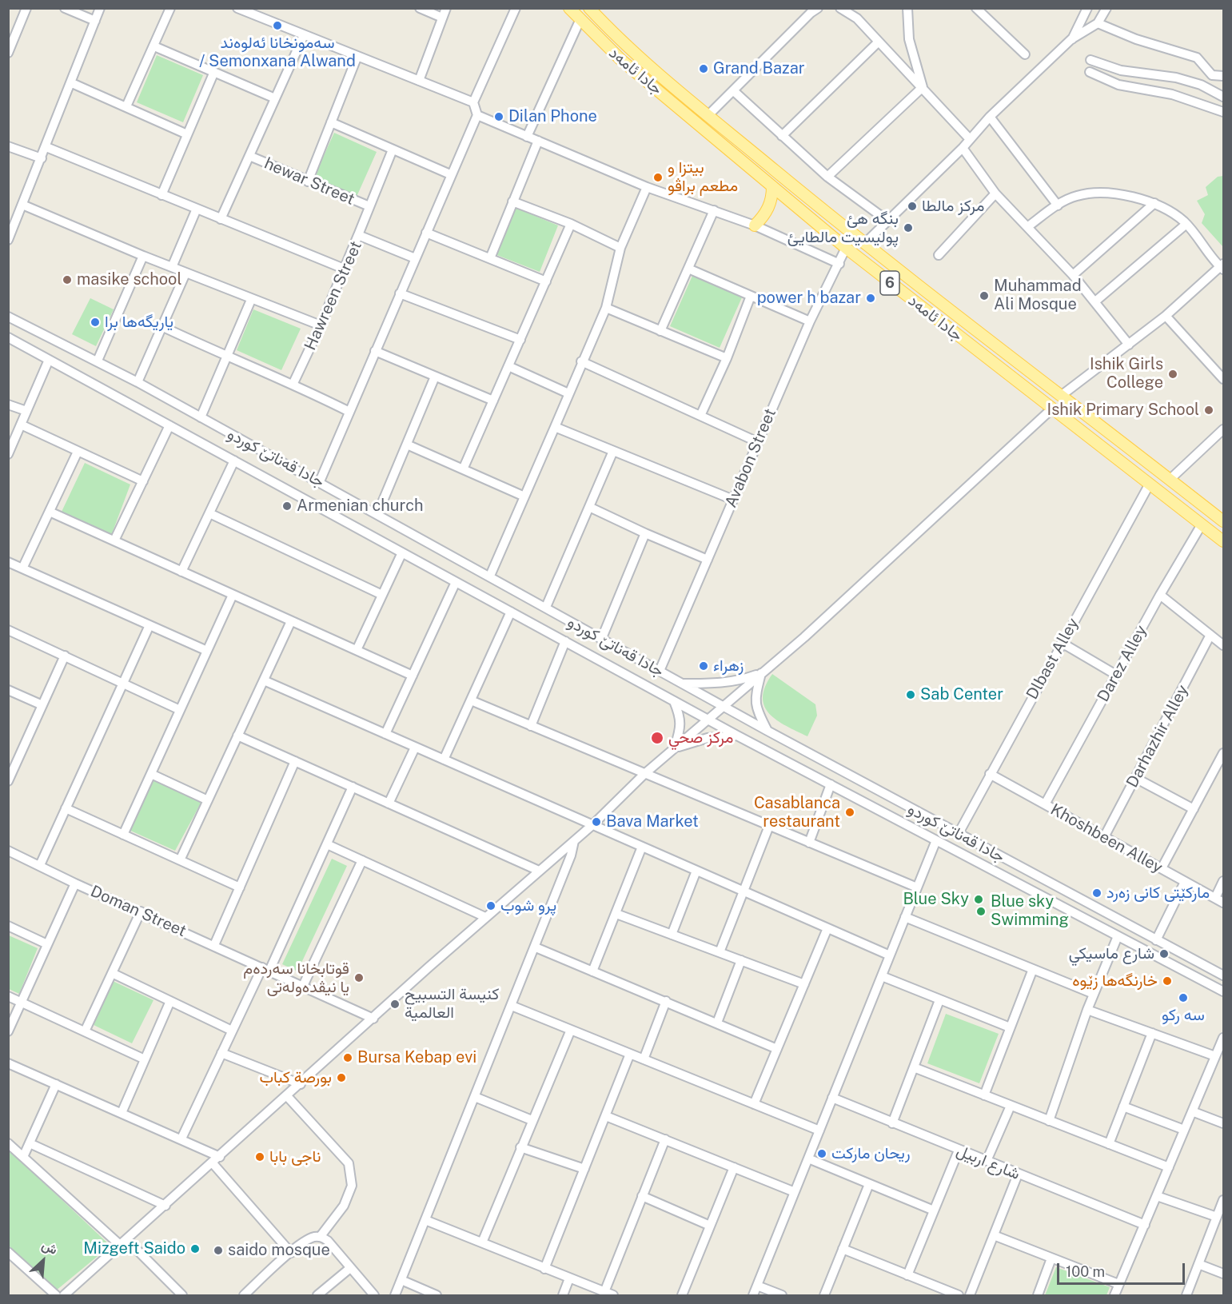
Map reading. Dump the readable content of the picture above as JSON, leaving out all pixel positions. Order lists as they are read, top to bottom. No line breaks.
{"streets":{"main road":["جادا ئامەد","6"],"street":["hewar Street","Hawreen Street","جادا قەناتێ کوردو","Avabon Street","Dlbast Alley","Darez Alley","Darhazhir Alley","Khoshbeen Alley","Doman Street","شارع اربيل"]},"crossings":[["جادا ئامەد","Avabon Street"],["جادا ئامەد","Dlbast Alley"],["جادا ئامەد","Darez Alley"],["جادا قەناتێ کوردو","Avabon Street"],["جادا قەناتێ کوردو","Dlbast Alley"],["Dlbast Alley","Khoshbeen Alley"],["Darez Alley","Khoshbeen Alley"],["Darhazhir Alley","Khoshbeen Alley"]],"places":["سەمونخانا ئەلوەند / Semonxana Alwand","Grand Bazar","Dilan Phone","بيتزا و مطعم براڤو","مركز مالطا","بنگه هئ پوليسيت مالطايئ","masike school","Muhammad Ali Mosque","power h bazar","یاریگەھا برا","Ishik Girls College","Ishik Primary School","Armenian church","زهراء","Sab Center","مركز صحي","Casablanca restaurant","Bava Market","مارکێتی کانی زەرد","Blue Sky","پرو شوب","Blue sky Swimming","شارع ماسيكي","قوتابخانا سەردەم یا نیڤدەولەتی","خارنگەها زێوە","سه ركو","كنيسة التسبيح العالمية","Bursa Kebap evi","بورصة كباب","ريحان ماركت","ناجى بابا","Mizgeft Saido","saido mosque"],"scale_bar":"100 m","north":"top right"}
